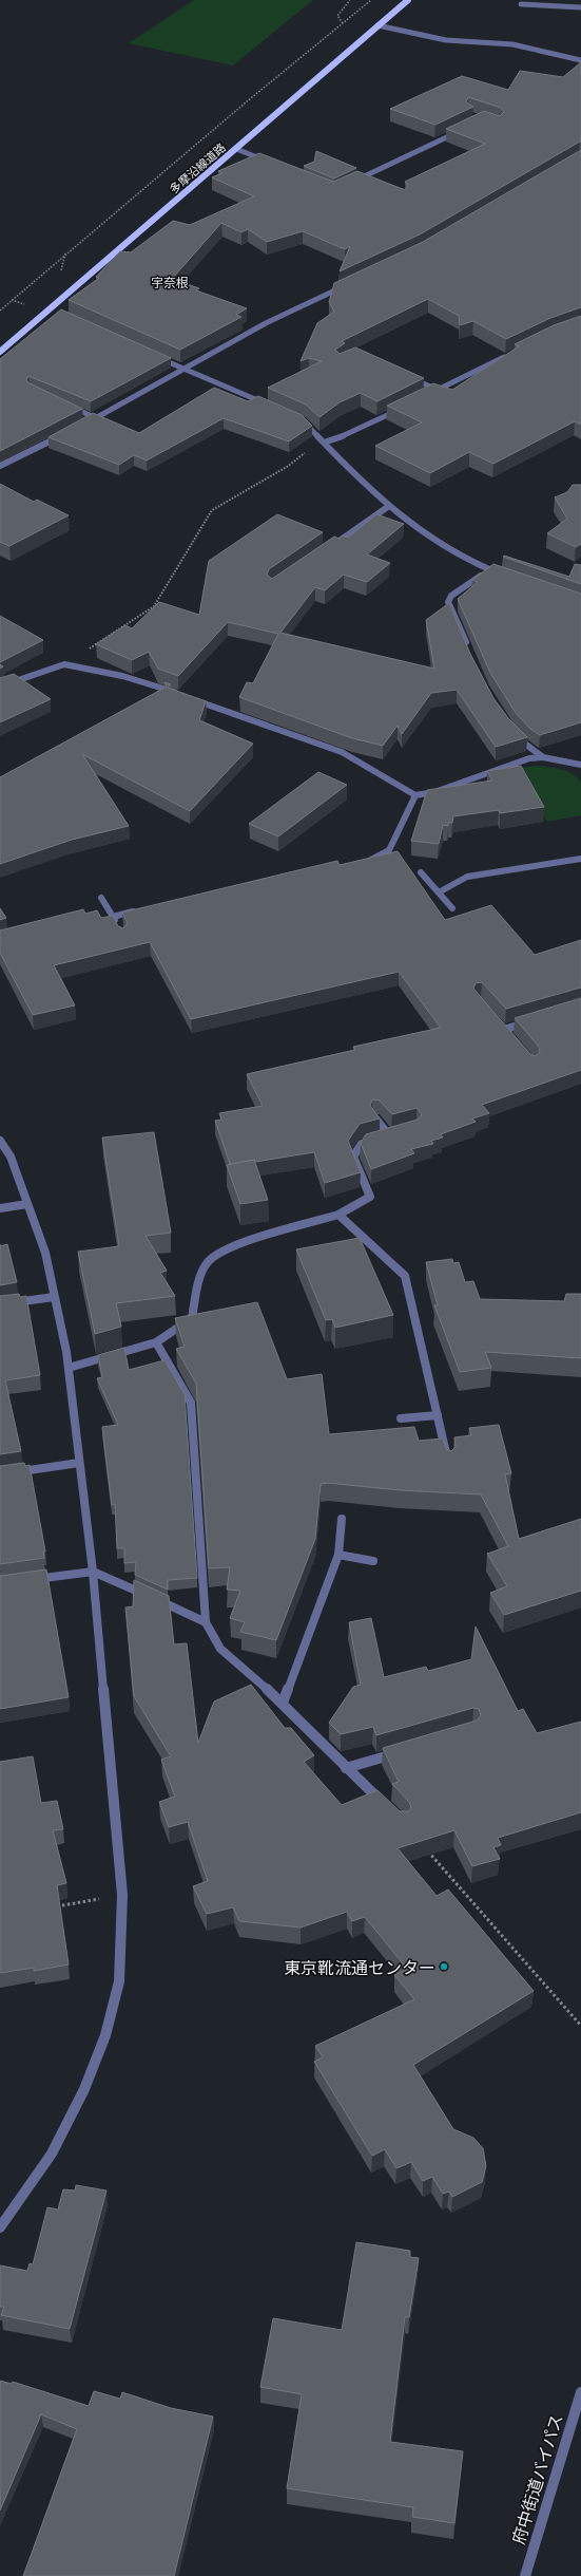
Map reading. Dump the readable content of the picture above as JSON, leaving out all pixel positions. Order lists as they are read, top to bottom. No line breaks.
{"streets":{"main road":["多摩沿線道路"],"street":["府中街道バイパス"]},"districts":["宇奈根"],"places":["東京靴流通センター"]}
